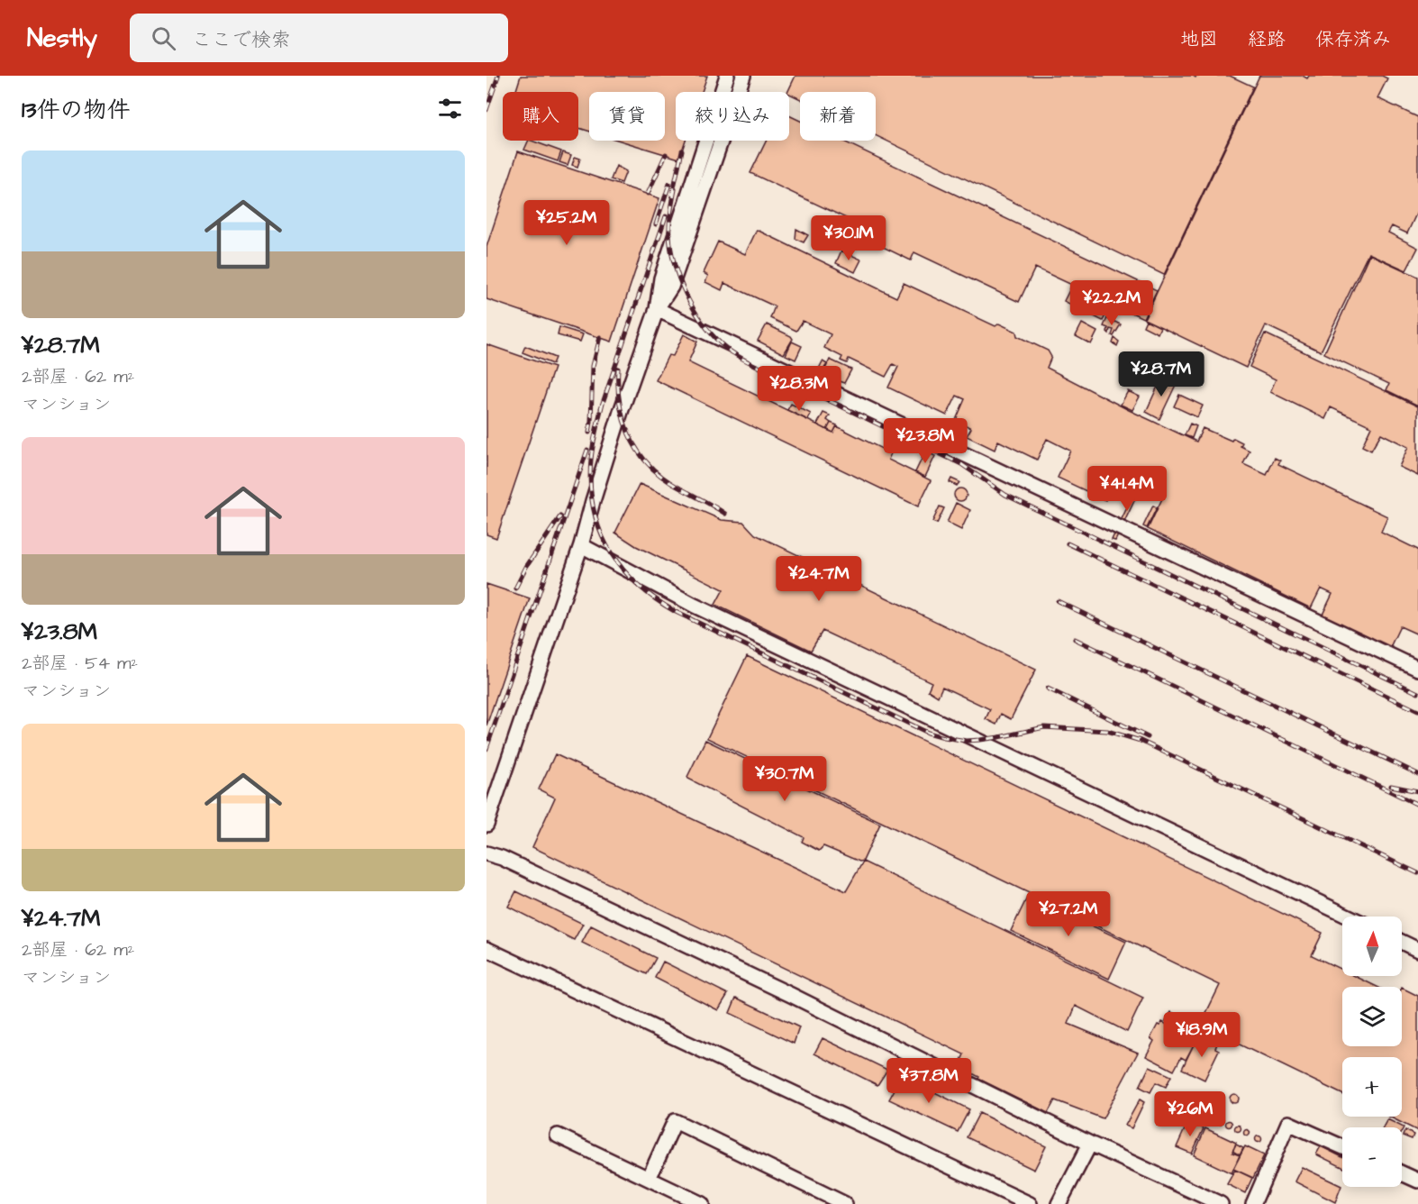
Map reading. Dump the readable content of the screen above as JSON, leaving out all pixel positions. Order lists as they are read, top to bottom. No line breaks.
{"north":"top","page":{"header":"Nestly","search":"ここで検索","nav":["地図","経路","保存済み"],"heading":"13件の物件","chip":["購入","賃貸","絞り込み","新着"],"list":[{"name":"¥28.7M","note":"2部屋 · 62 m² · マンション"},{"name":"¥23.8M","note":"2部屋 · 54 m² · マンション"},{"name":"¥24.7M","note":"2部屋 · 62 m² · マンション"}],"price":["¥25.2M","¥30.1M","¥22.2M","¥28.7M","¥28.3M","¥23.8M","¥41.4M","¥24.7M","¥30.7M","¥27.2M","¥18.9M","¥37.8M","¥26M"],"map_buttons":["+","−"]}}
